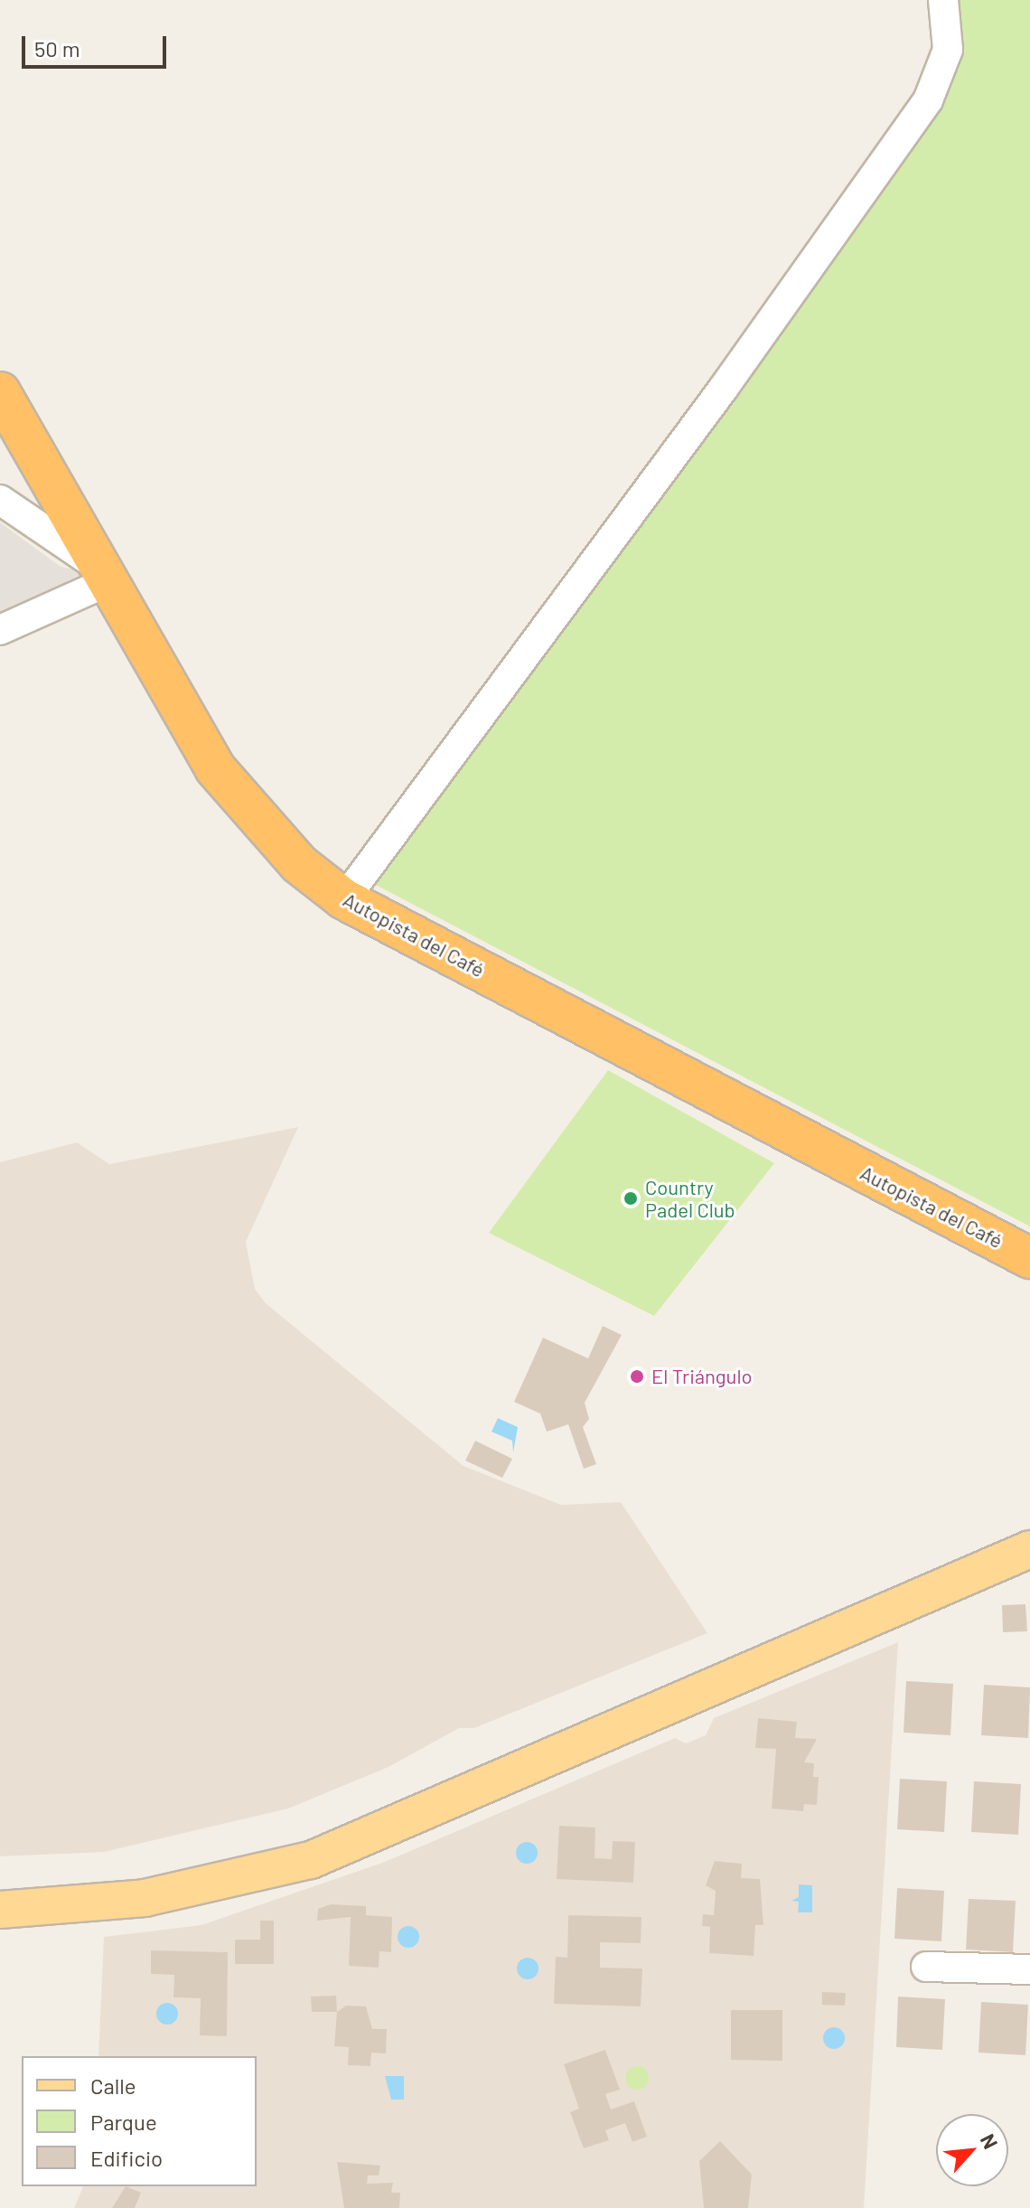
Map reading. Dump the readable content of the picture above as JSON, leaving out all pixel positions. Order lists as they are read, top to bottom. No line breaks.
{"streets":{"highway":["Autopista del Café"]},"places":["Country Padel Club","El Triángulo"],"legend":["Calle","Parque","Edificio"],"scale_bar":"50 m","north":"top right"}
